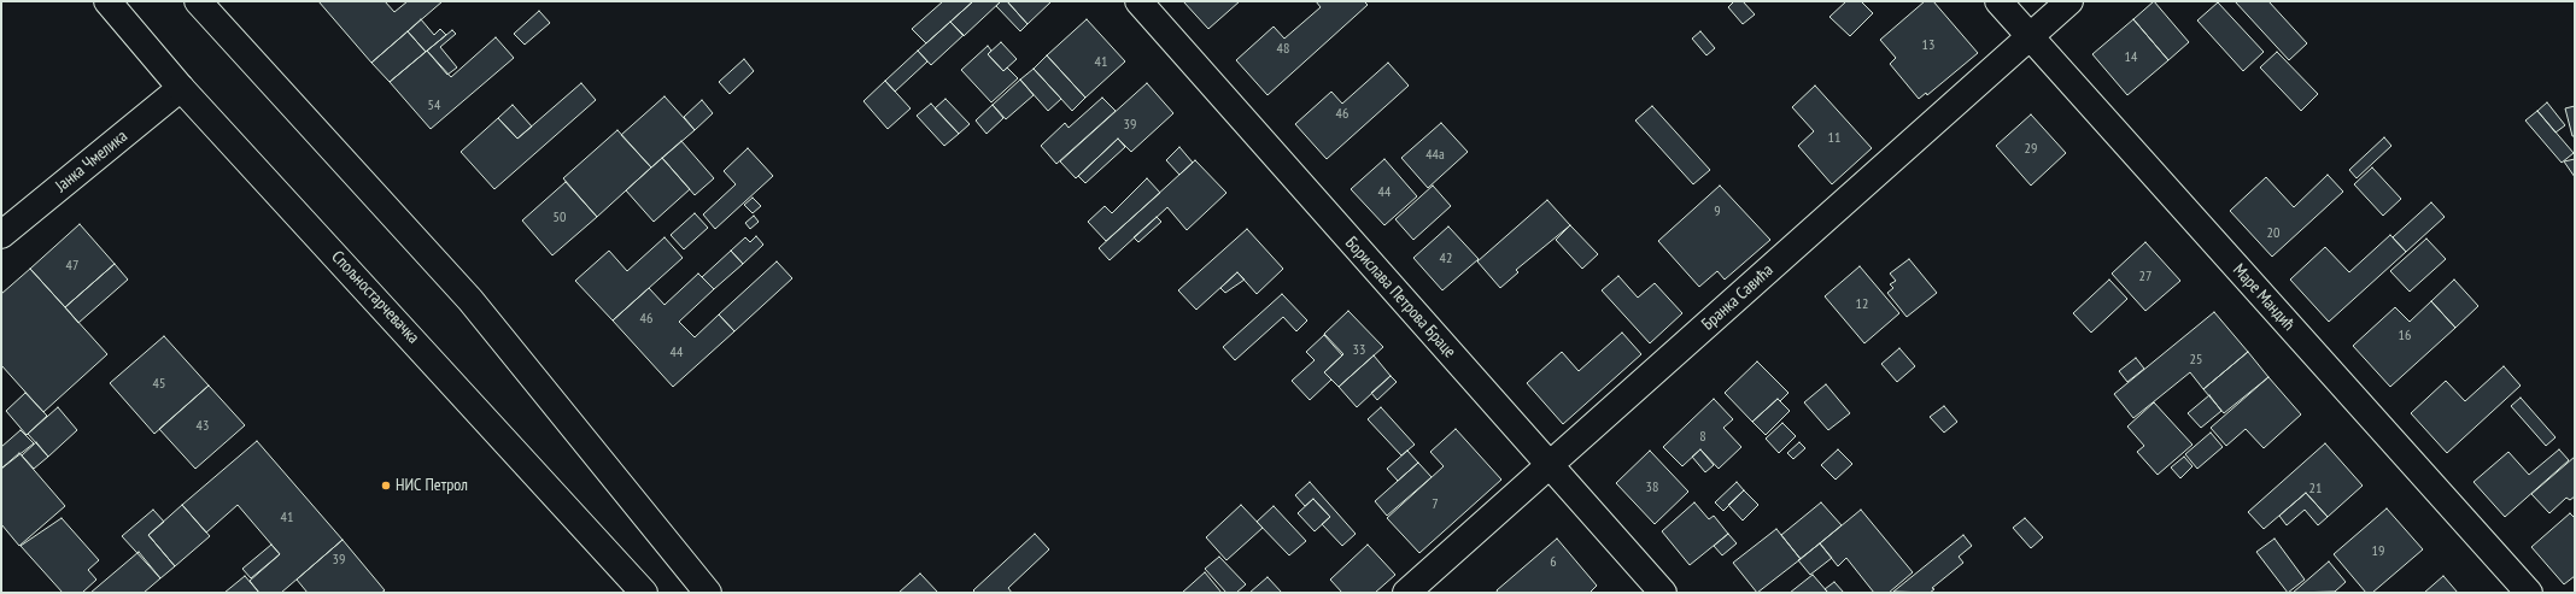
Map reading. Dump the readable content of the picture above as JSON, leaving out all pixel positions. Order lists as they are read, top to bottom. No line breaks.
{"streets":{"street":["Јанка Чмелика","Спољностарчевачка","Борислава Петрова Браце","Бранка Савића","Маре Мандић"]},"crossings":[["Јанка Чмелика","Спољностарчевачка"],["Борислава Петрова Браце","Бранка Савића"],["Бранка Савића","Маре Мандић"]],"places":["НИС Петрол"],"house_numbers":["13","48","14","41","54","46","39","11","29","44a","44","9","50","20","42","47","27","12","46","16","33","44","25","45","43","8","38","21","7","41","19","39","6"]}
